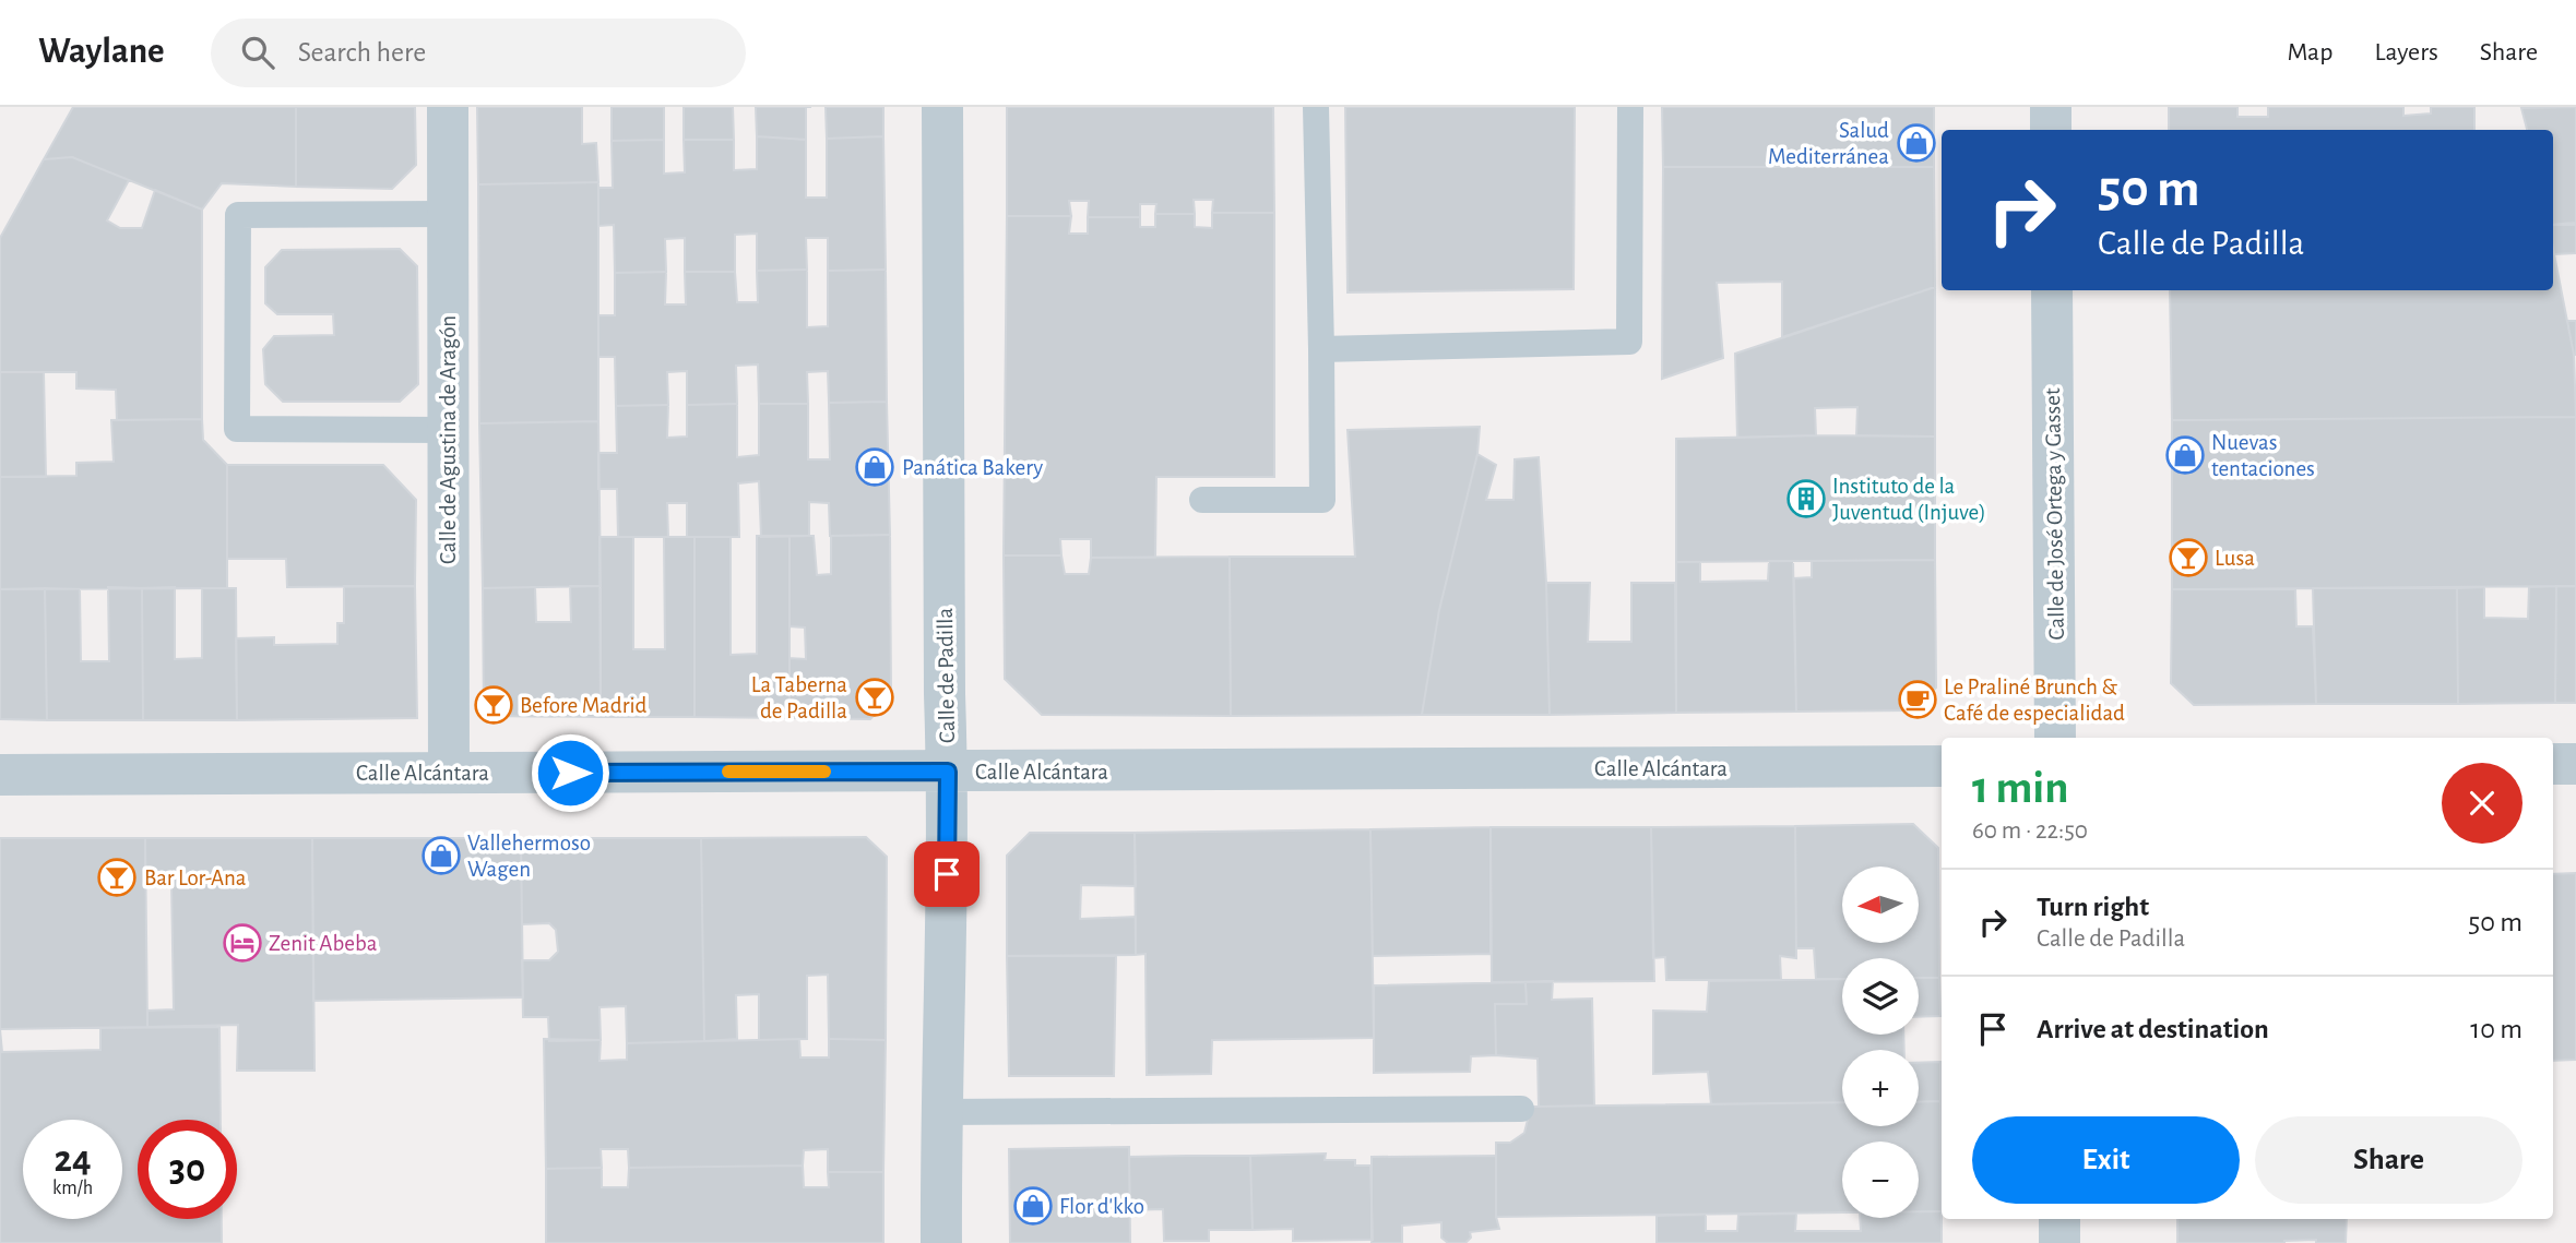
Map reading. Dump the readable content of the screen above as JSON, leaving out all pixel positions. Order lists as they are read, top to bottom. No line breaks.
{"streets":{"street":["Calle de Agustina de Aragón","Calle de José Ortega y Gasset","Calle de Padilla","Calle Alcántara"]},"crossings":[["Calle de Agustina de Aragón","Calle Alcántara"],["Calle de Padilla","Calle Alcántara"]],"places":{"shop":["Salud Mediterránea","Nuevas tentaciones","Panática Bakery","Vallehermoso Wagen","Flor d'kko"],"building":["Instituto de la Juventud (Injuve)"],"bar":["Lusa","La Taberna de Padilla","Before Madrid","Bar Lor-Ana"],"cafe":["Le Praliné Brunch & Café de especialidad"],"hotel":["Zenit Abeba"]},"north":"left","page":{"header":"Waylane","search":"Search here","nav":["Map","Layers","Share"],"turn":["50 m","Calle de Padilla"],"heading":["1 min","60 m · 22:50"],"map_buttons":["+","−"],"list":[{"name":"Turn right","note":"Calle de Padilla","value":"50 m"},{"name":"Arrive at destination","value":"10 m"}],"buttons":["Exit","Share"],"speed":"24 km/h","limit":"30"}}
